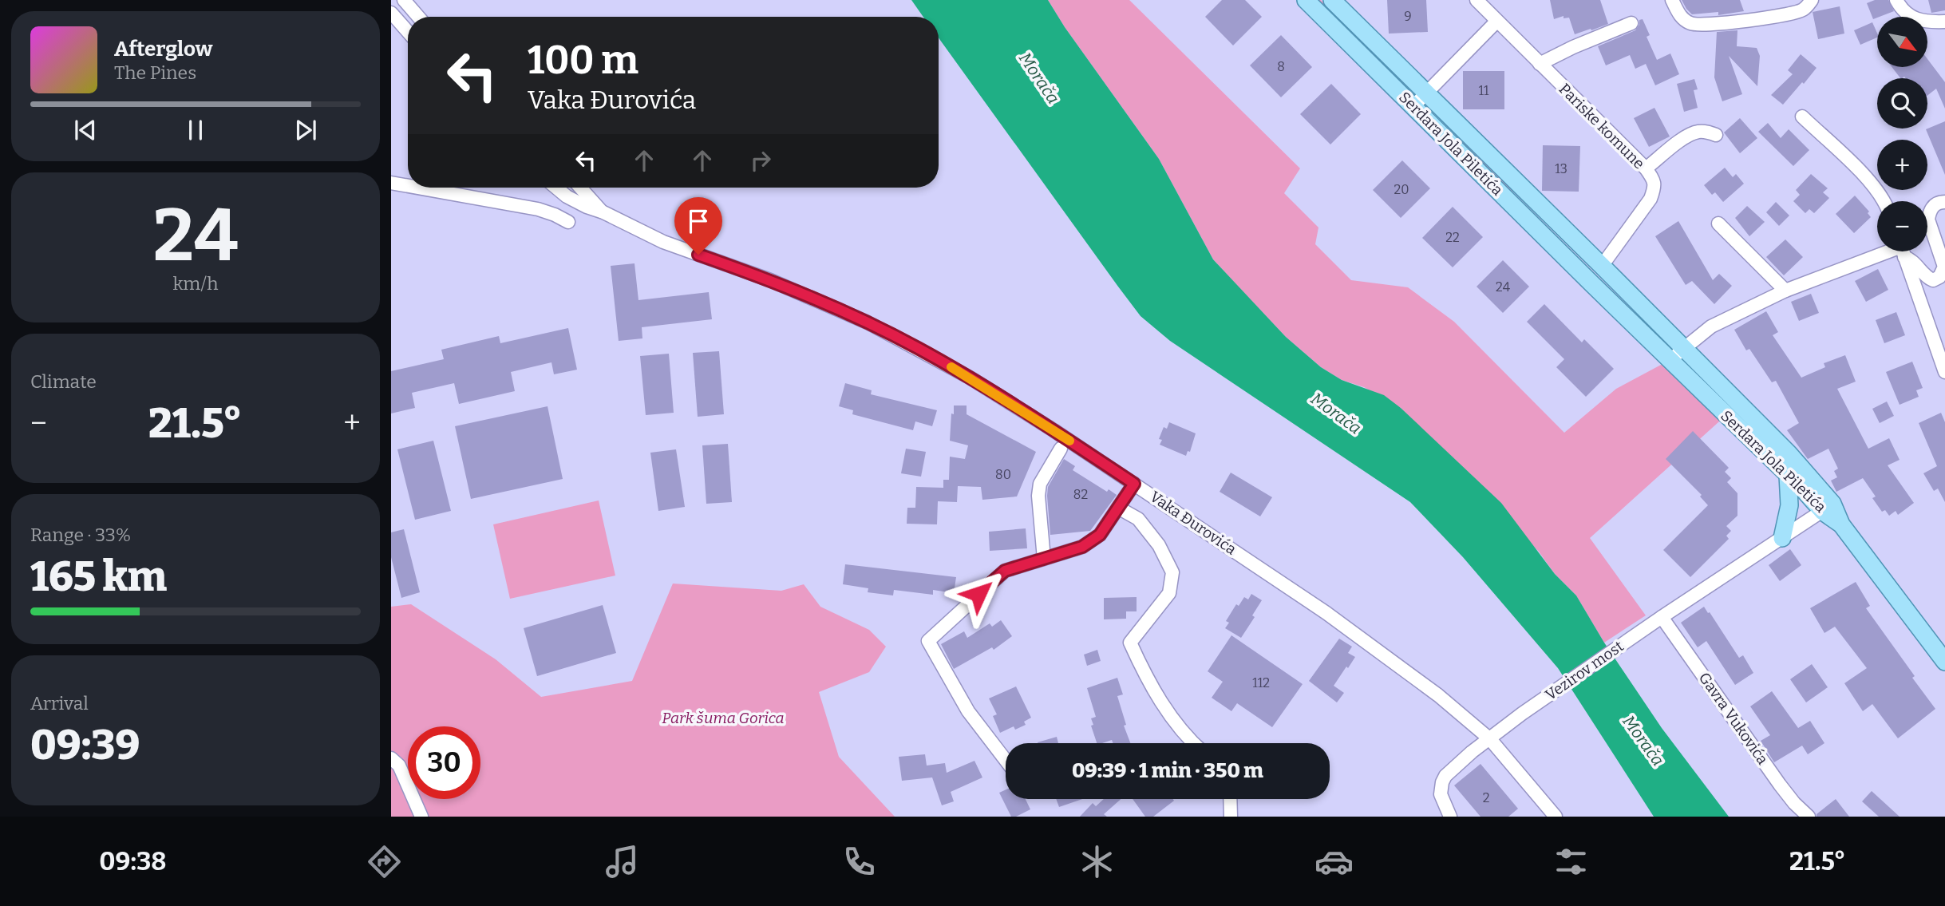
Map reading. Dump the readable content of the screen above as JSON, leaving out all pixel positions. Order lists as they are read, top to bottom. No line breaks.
{"streets":{"main road":["Serdara Jola Piletića"],"street":["Pariske komune","Vaka Đurovića","Vezirov most","Gavra Vukovića"]},"crossings":[["Pariske komune","Serdara Jola Piletića"],["Serdara Jola Piletića","Vezirov most"],["Vaka Đurovića","Vezirov most"],["Vezirov most","Gavra Vukovića"]],"water":["Morača"],"parks":["Park šuma Gorica"],"house_numbers":["9","8","11","13","20","22","24","80","82","112","2"],"north":"bottom right","page":{"map_buttons":["+","−"],"turn":["100 m","Vaka Đurovića"],"song":["Afterglow","The Pines"],"tile":[["24","km/h"],"Climate",["Range · 33%","165 km"],["Arrival","09:39"]],"heat":["−","21.5°","+"],"limit":"30","trip":"09:39 · 1 min · 350 m","tabs":["09:38","21.5°"]}}
